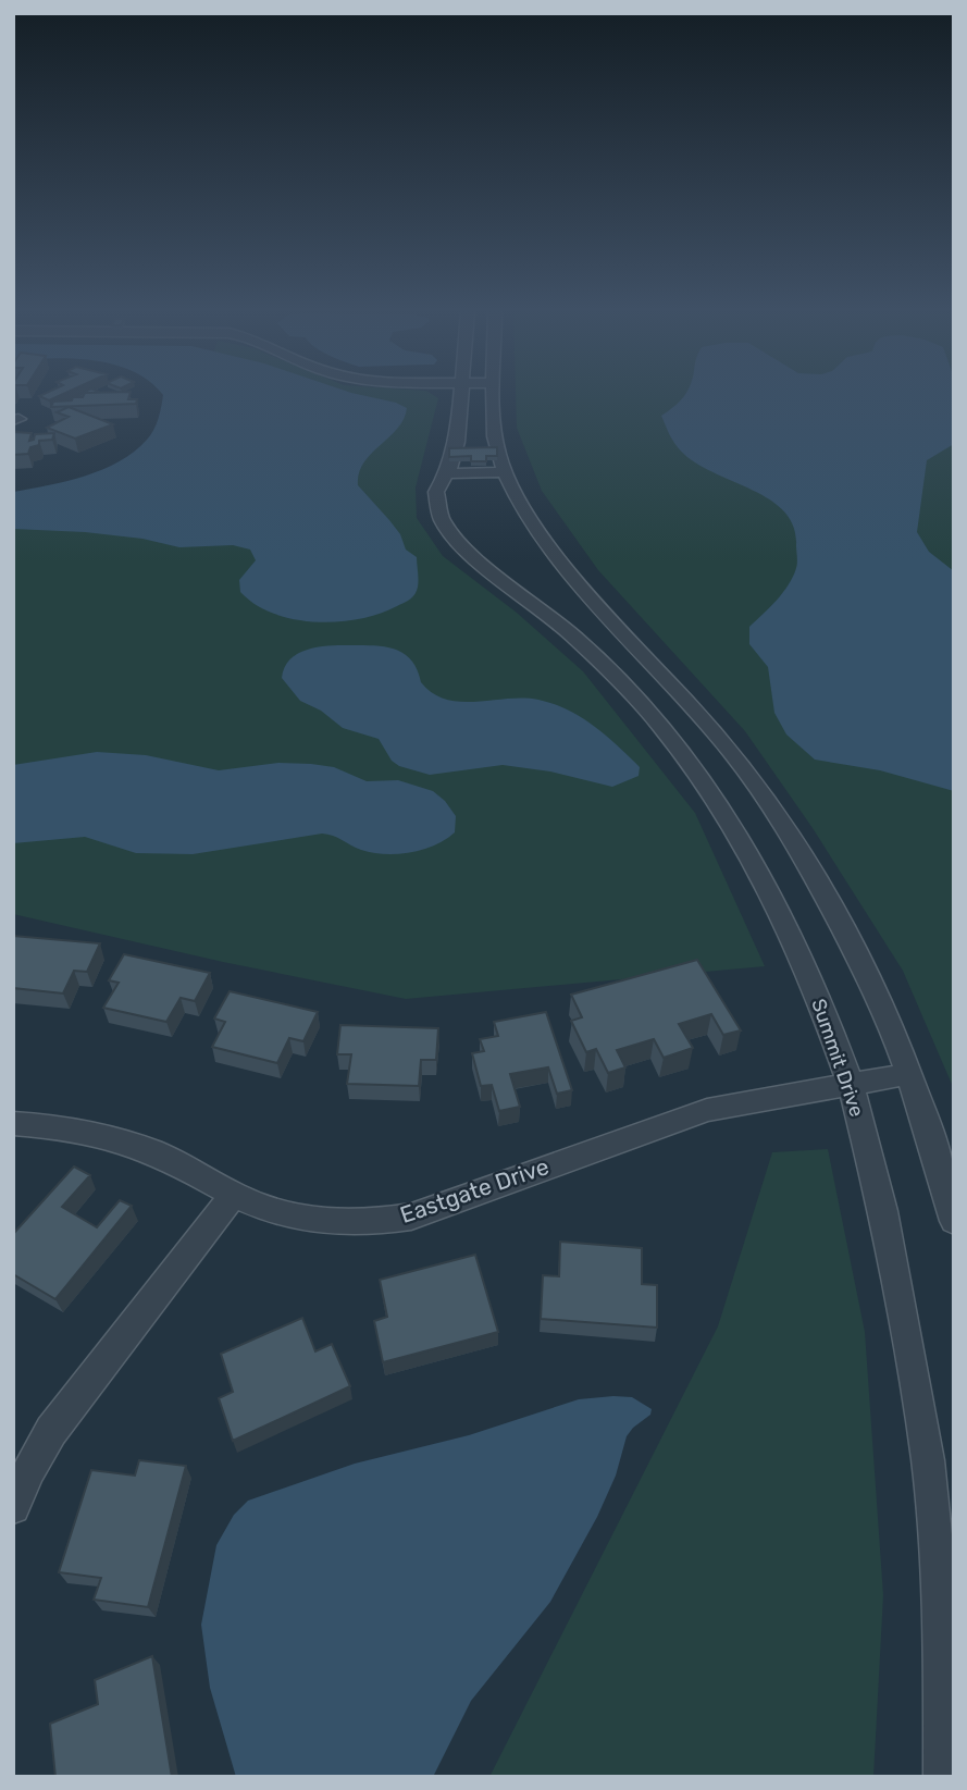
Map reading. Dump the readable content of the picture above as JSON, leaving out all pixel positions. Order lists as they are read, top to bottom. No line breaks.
{"streets":{"street":["Summit Drive","Eastgate Drive"]},"crossings":[["Summit Drive","Eastgate Drive"]]}
